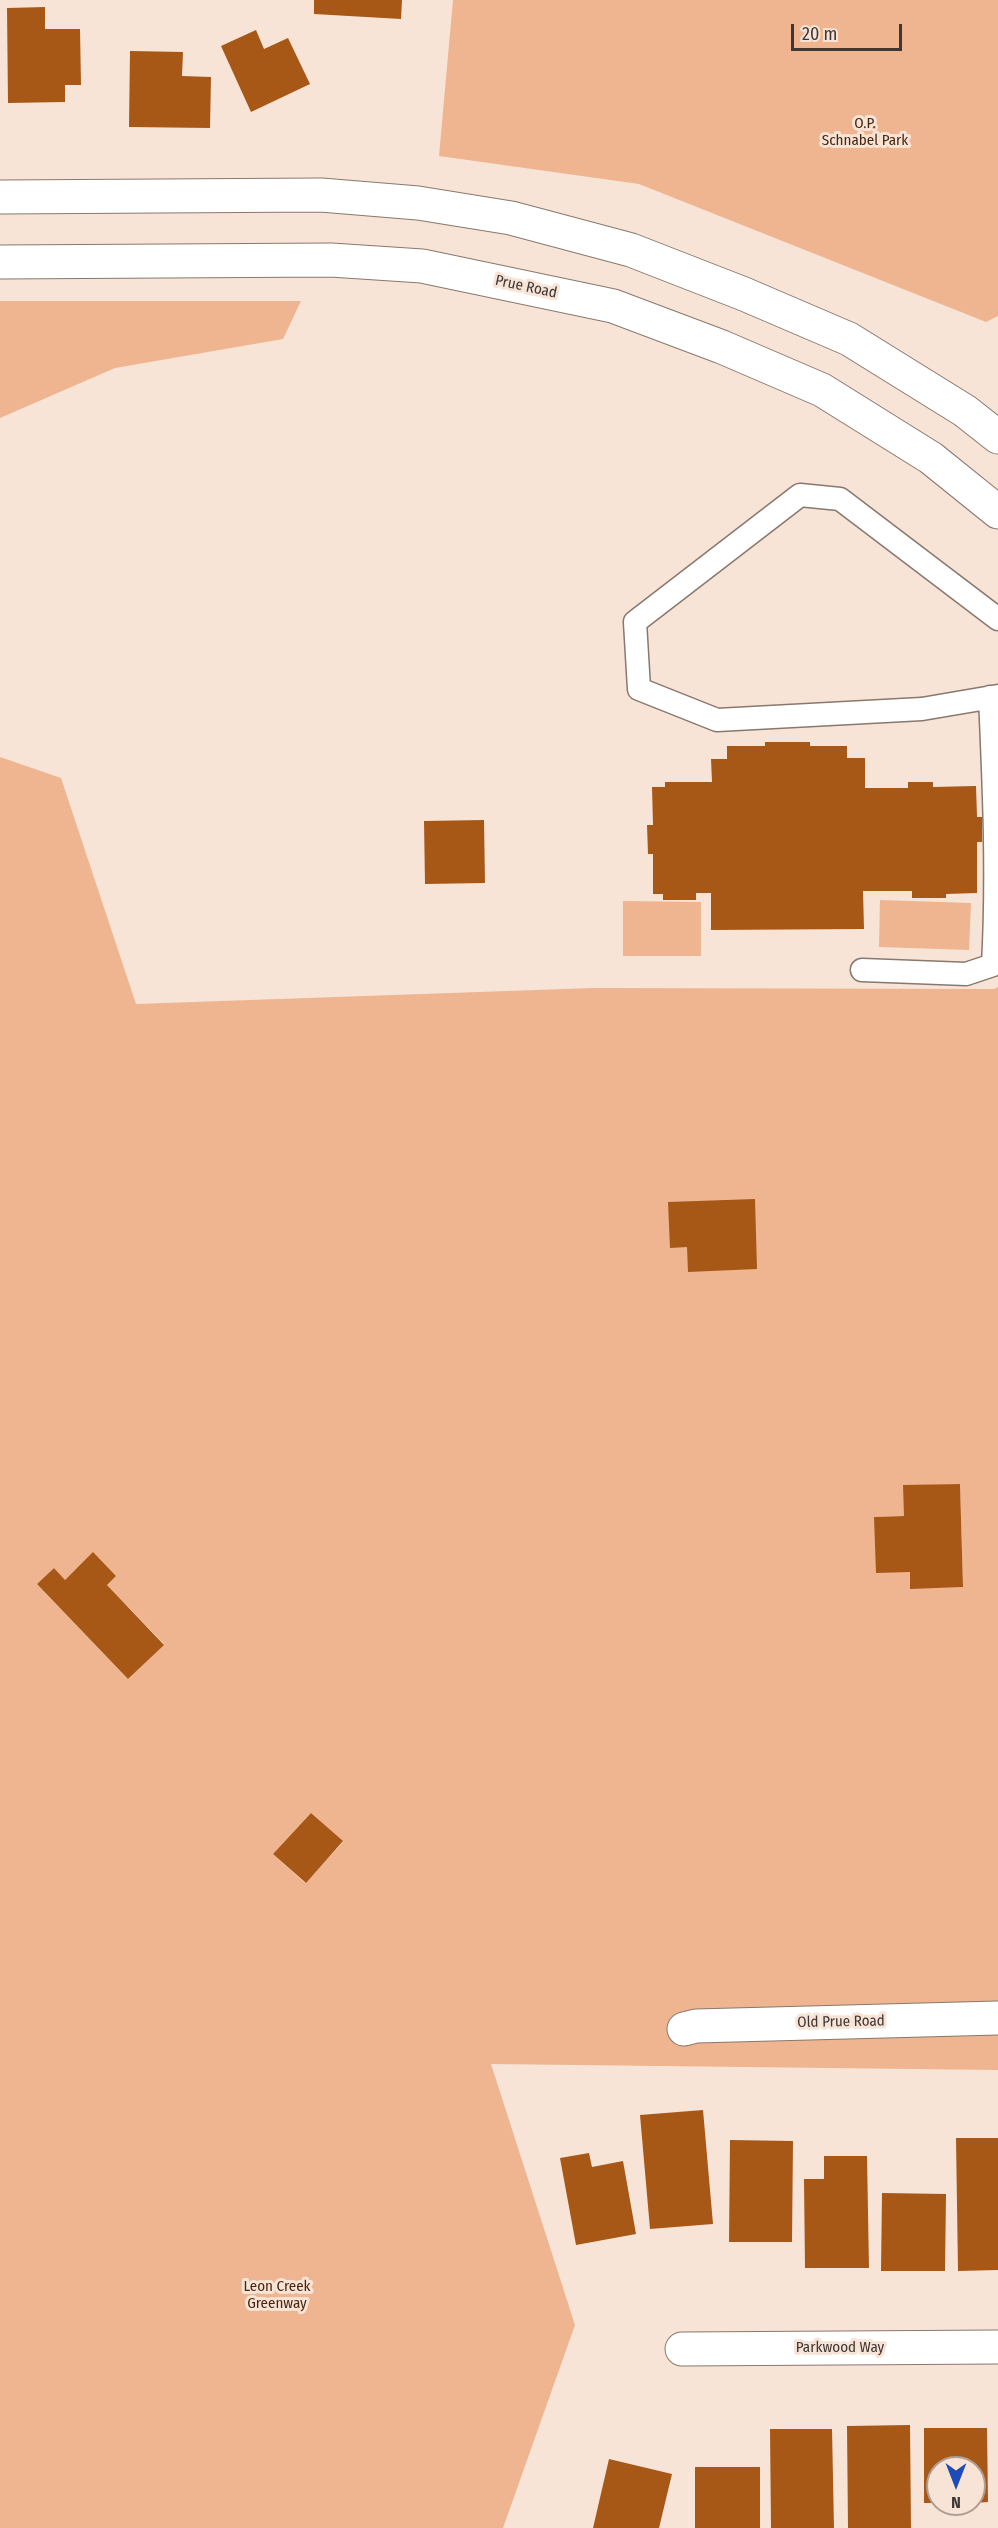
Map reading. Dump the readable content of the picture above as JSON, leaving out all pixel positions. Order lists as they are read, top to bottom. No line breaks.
{"streets":{"main road":["Prue Road","Old Prue Road","Parkwood Way"]},"parks":["O.P. Schnabel Park","Leon Creek Greenway"],"scale_bar":"20 m","north":"bottom"}
